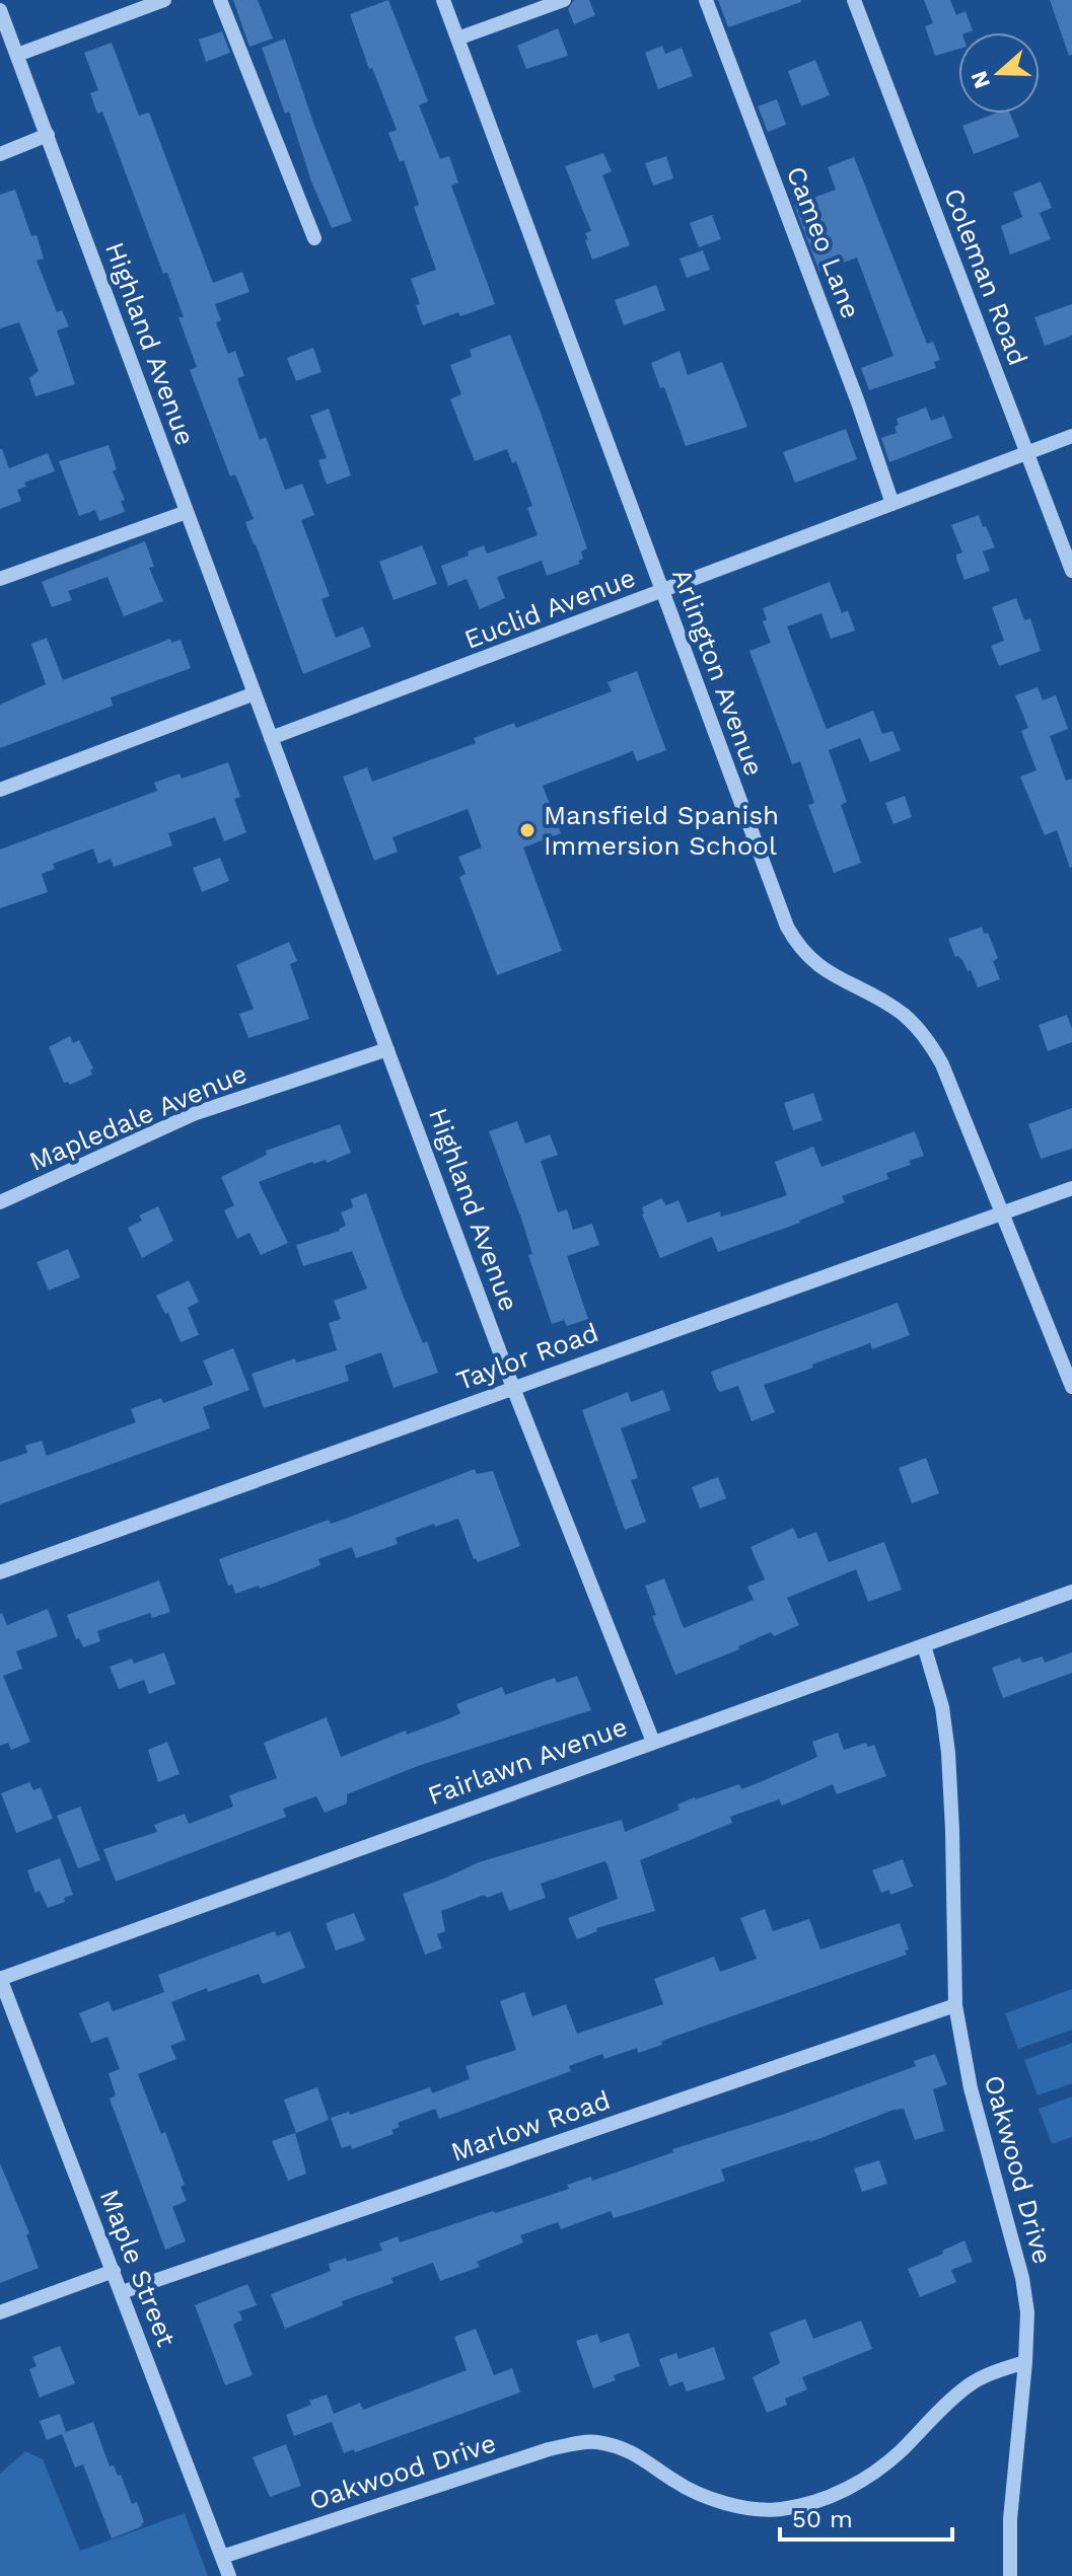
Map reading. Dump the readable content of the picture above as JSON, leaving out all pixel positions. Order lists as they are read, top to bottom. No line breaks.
{"streets":{"street":["Cameo Lane","Coleman Road","Highland Avenue","Euclid Avenue","Arlington Avenue","Mapledale Avenue","Taylor Road","Fairlawn Avenue","Marlow Road","Oakwood Drive","Maple Street"]},"crossings":[["Cameo Lane","Euclid Avenue"],["Coleman Road","Euclid Avenue"],["Highland Avenue","Euclid Avenue"],["Highland Avenue","Mapledale Avenue"],["Highland Avenue","Taylor Road"],["Highland Avenue","Fairlawn Avenue"],["Euclid Avenue","Arlington Avenue"],["Arlington Avenue","Taylor Road"],["Fairlawn Avenue","Oakwood Drive"],["Fairlawn Avenue","Maple Street"],["Marlow Road","Oakwood Drive"],["Marlow Road","Maple Street"],["Oakwood Drive","Maple Street"]],"places":["Mansfield Spanish Immersion School"],"scale_bar":"50 m","north":"left"}
